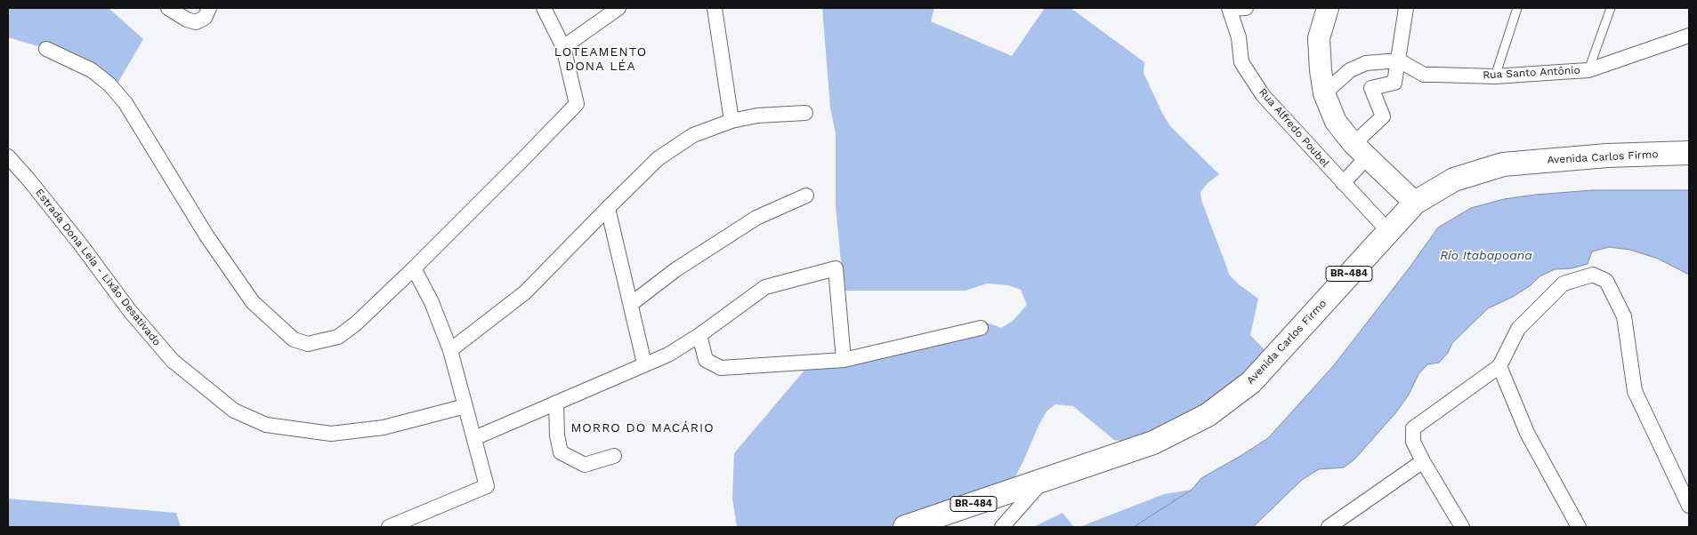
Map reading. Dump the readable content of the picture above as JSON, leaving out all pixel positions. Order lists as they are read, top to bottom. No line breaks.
{"streets":{"main road":["Avenida Carlos Firmo","BR-484"],"street":["Rua Santo Antônio","Rua Alfredo Poubel","Estrada Dona Leia - Lixão Desativado"]},"crossings":[["Rua Alfredo Poubel","Avenida Carlos Firmo"],["Avenida Carlos Firmo","BR-484"]],"districts":["LOTEAMENTO DONA LÉA","MORRO DO MACÁRIO"],"water":["Rio Itabapoana"]}
